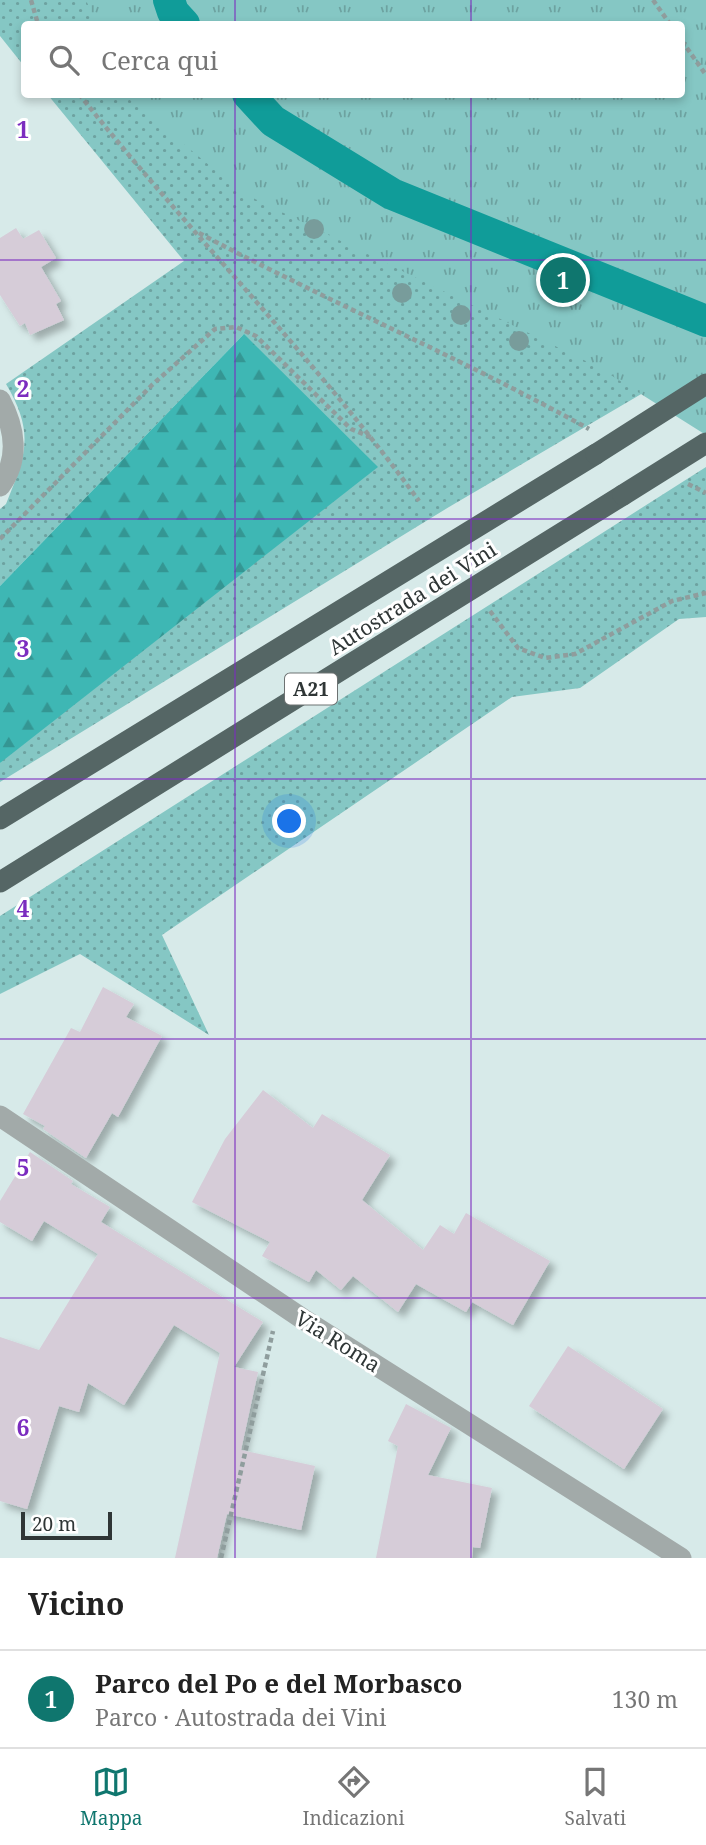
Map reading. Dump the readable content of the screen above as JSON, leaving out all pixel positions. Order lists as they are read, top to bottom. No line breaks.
{"streets":{"highway":["Autostrada dei Vini","A21"],"street":["Via Roma"]},"scale_bar":"20 m","page":{"search":"Cerca qui","pins":"1","scale":"20 m","heading":"Vicino","list":[{"mark":"1","name":"Parco del Po e del Morbasco","note":"Parco · Autostrada dei Vini","value":"130 m"}],"nav":["Mappa","Indicazioni","Salvati"]},"grid":{"rows":["1","2","3","4","5","6"]}}
